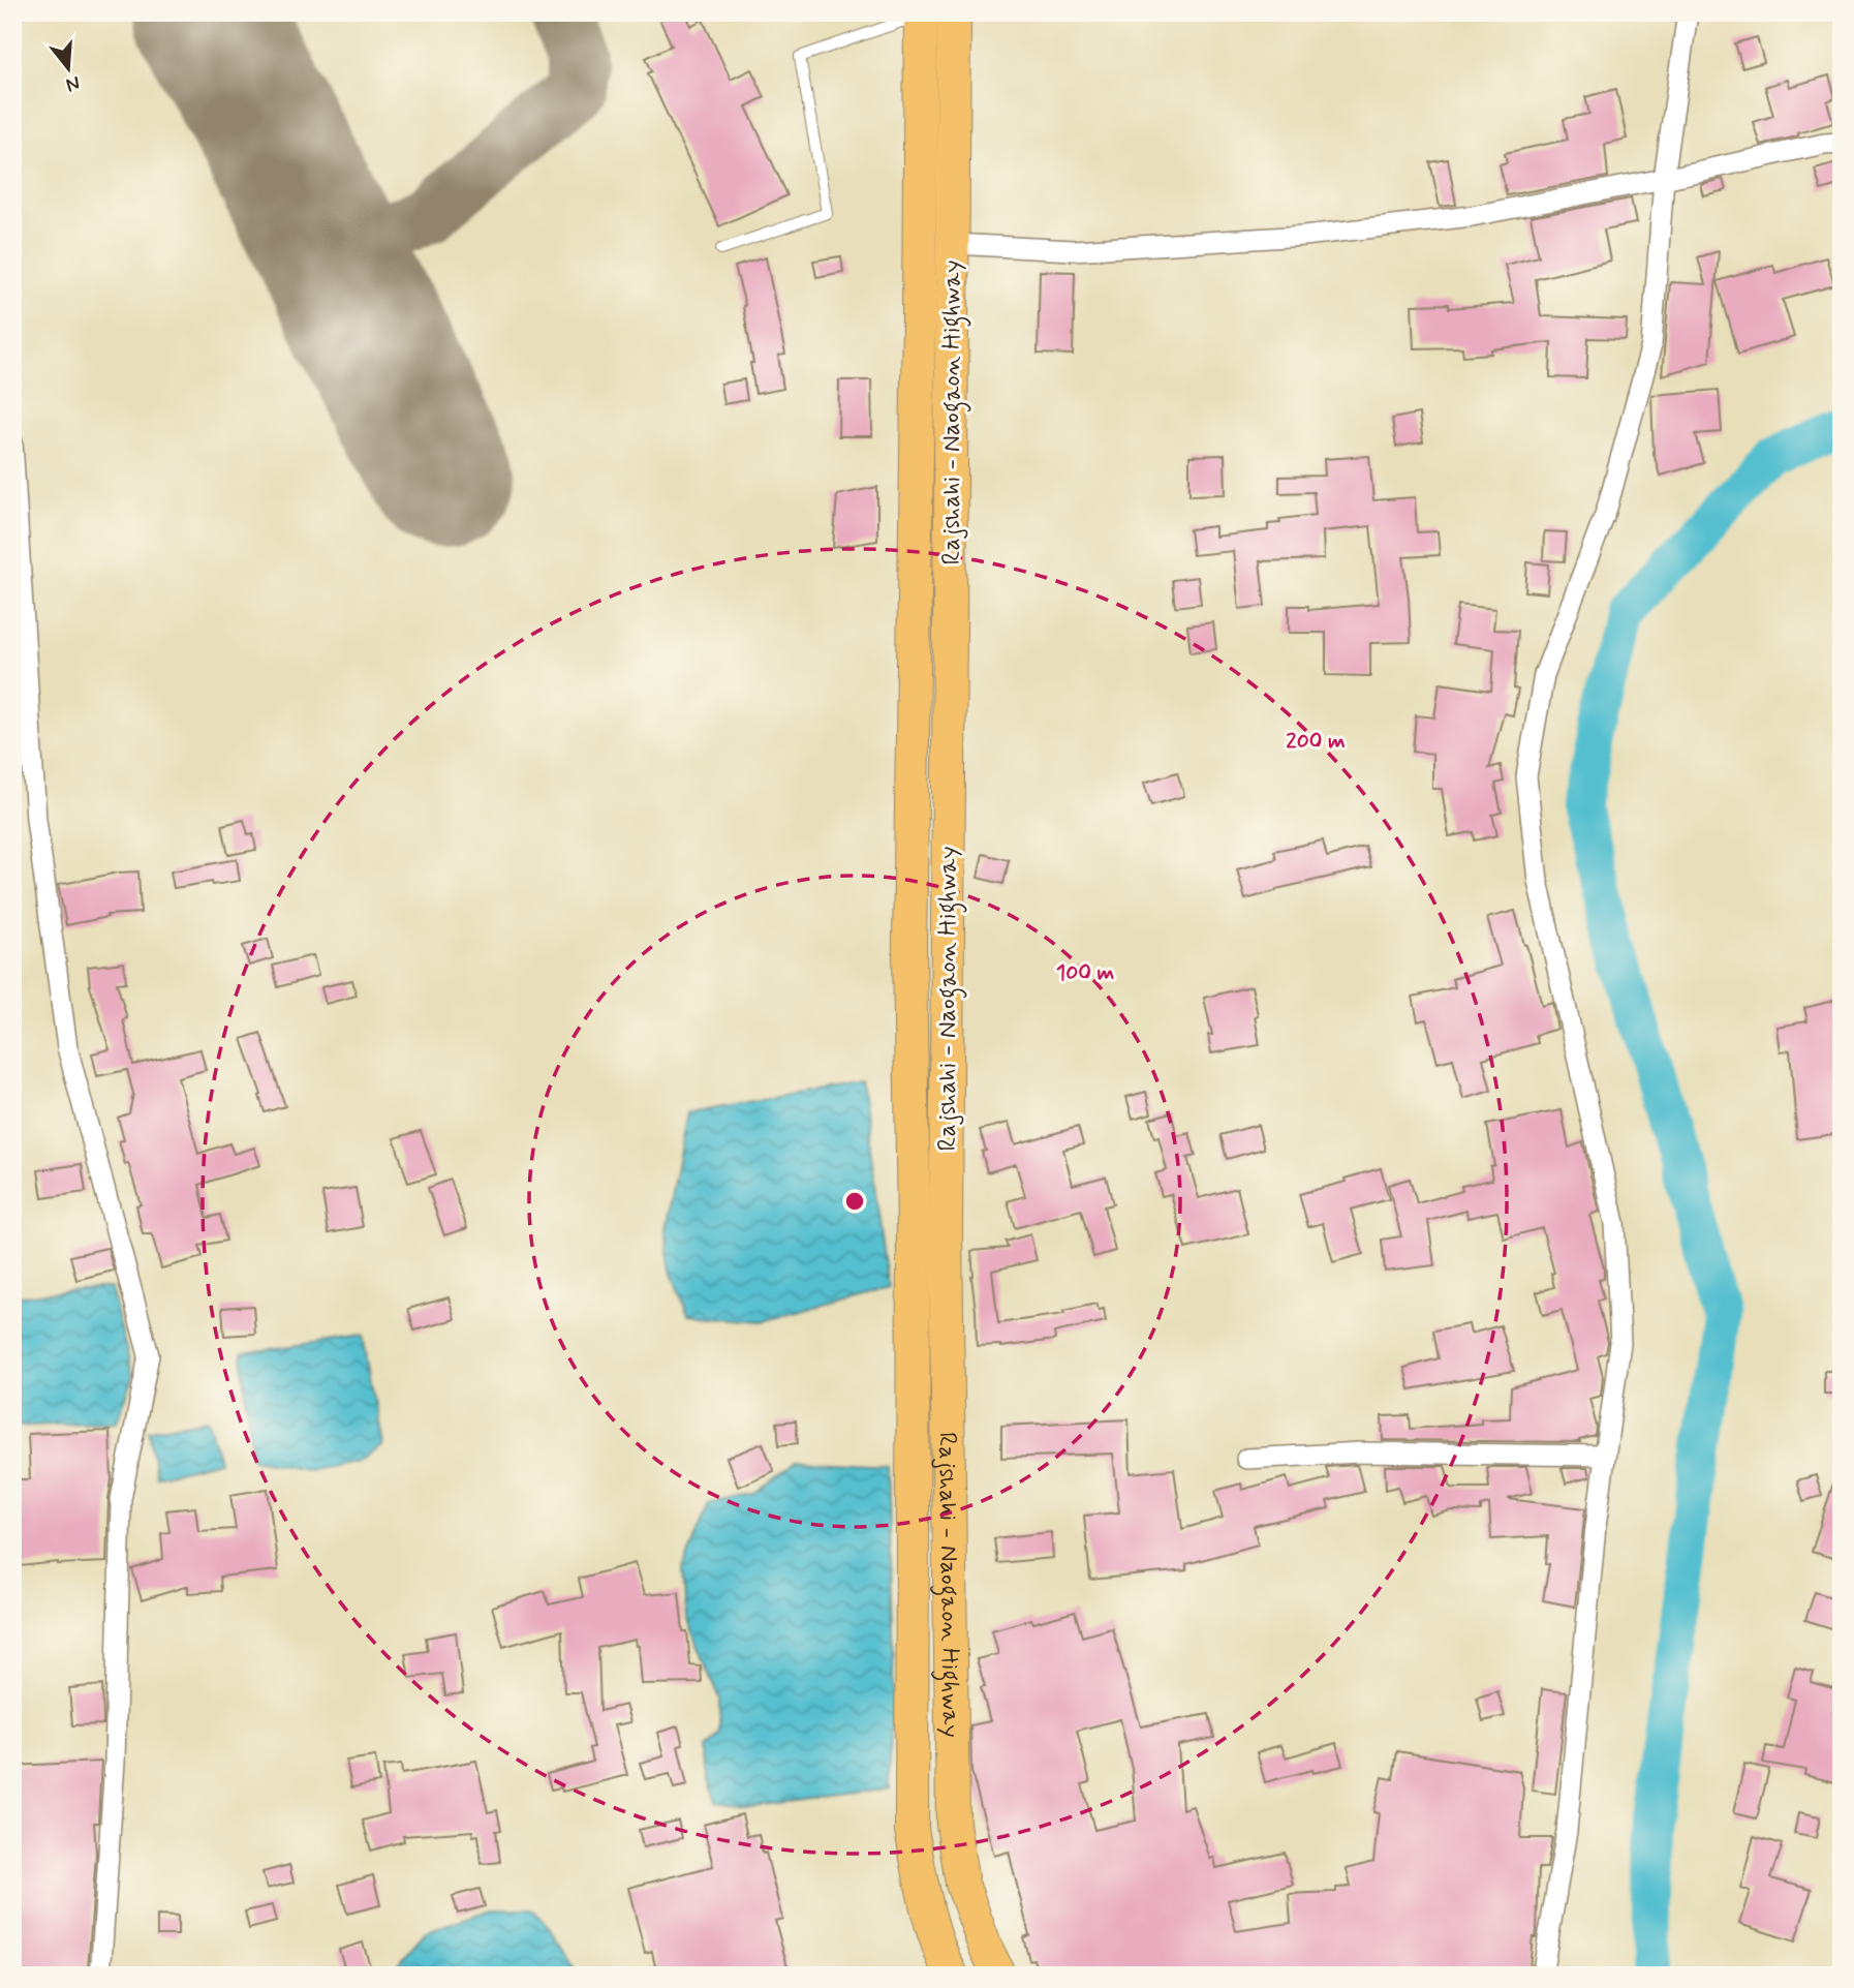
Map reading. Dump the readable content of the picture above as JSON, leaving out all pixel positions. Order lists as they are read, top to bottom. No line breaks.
{"streets":{"main road":["Rajshahi - Naogaon Highway"]},"north":"bottom","rings":["200 m","100 m"]}
